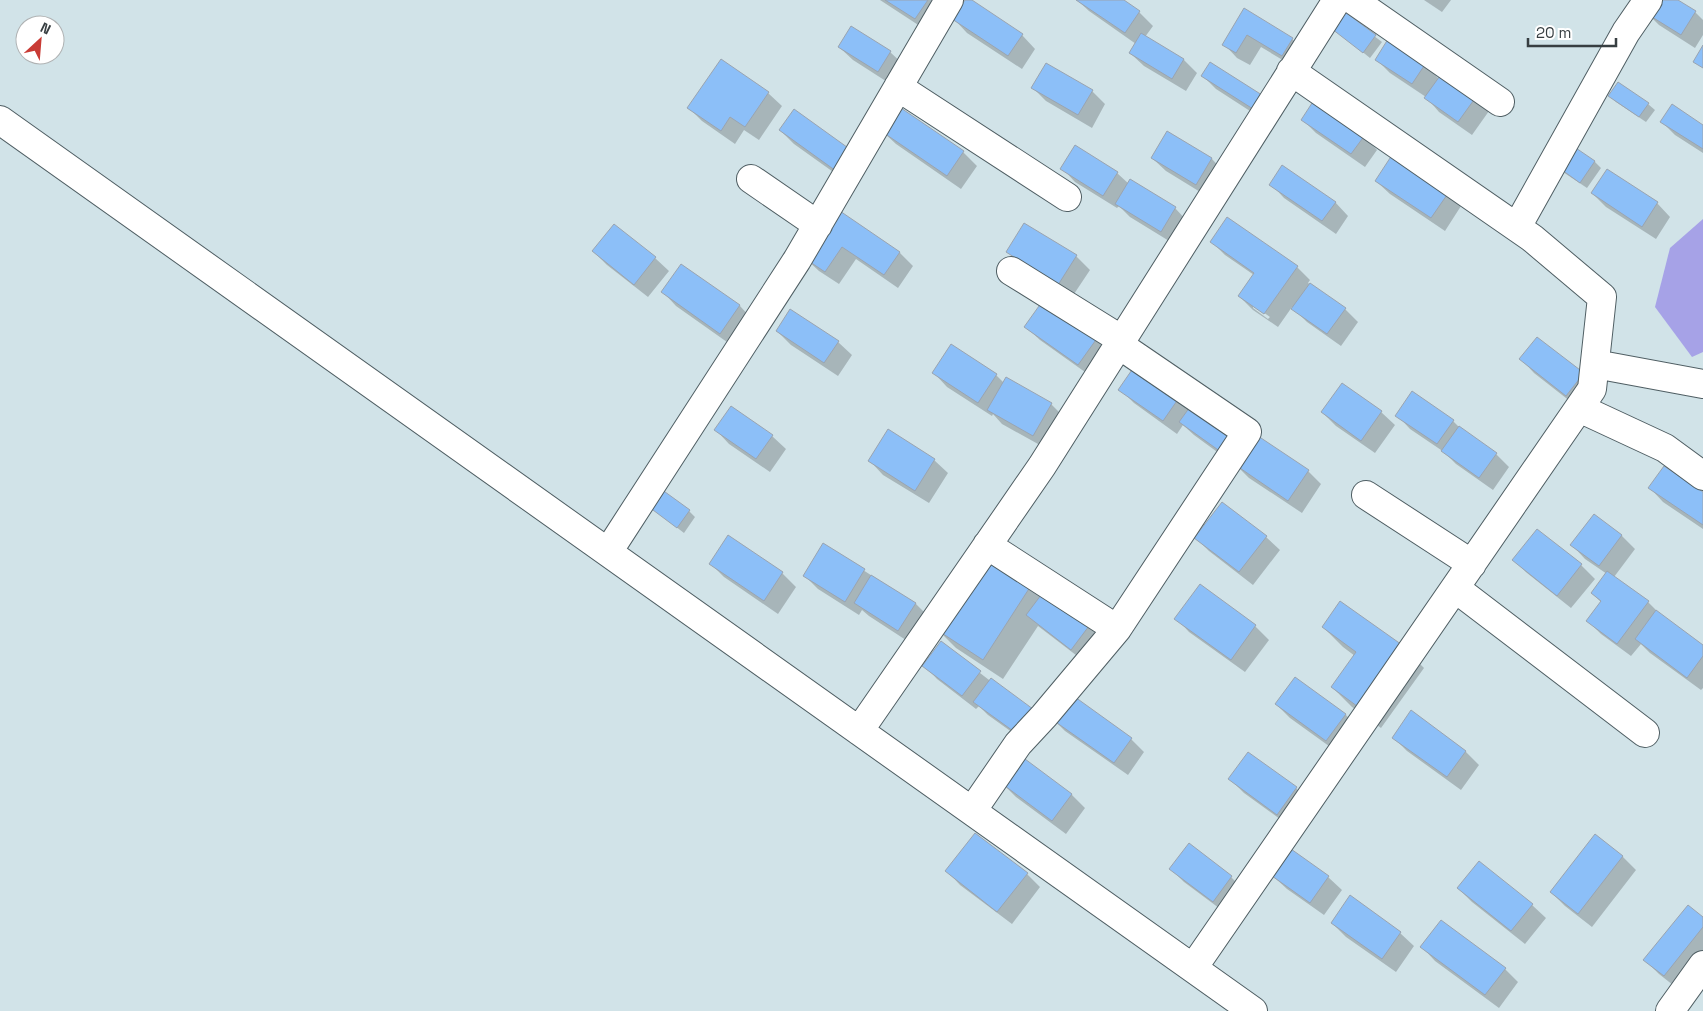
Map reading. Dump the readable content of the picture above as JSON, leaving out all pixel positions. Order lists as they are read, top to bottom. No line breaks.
{"scale_bar":"20 m","north":"top right"}
